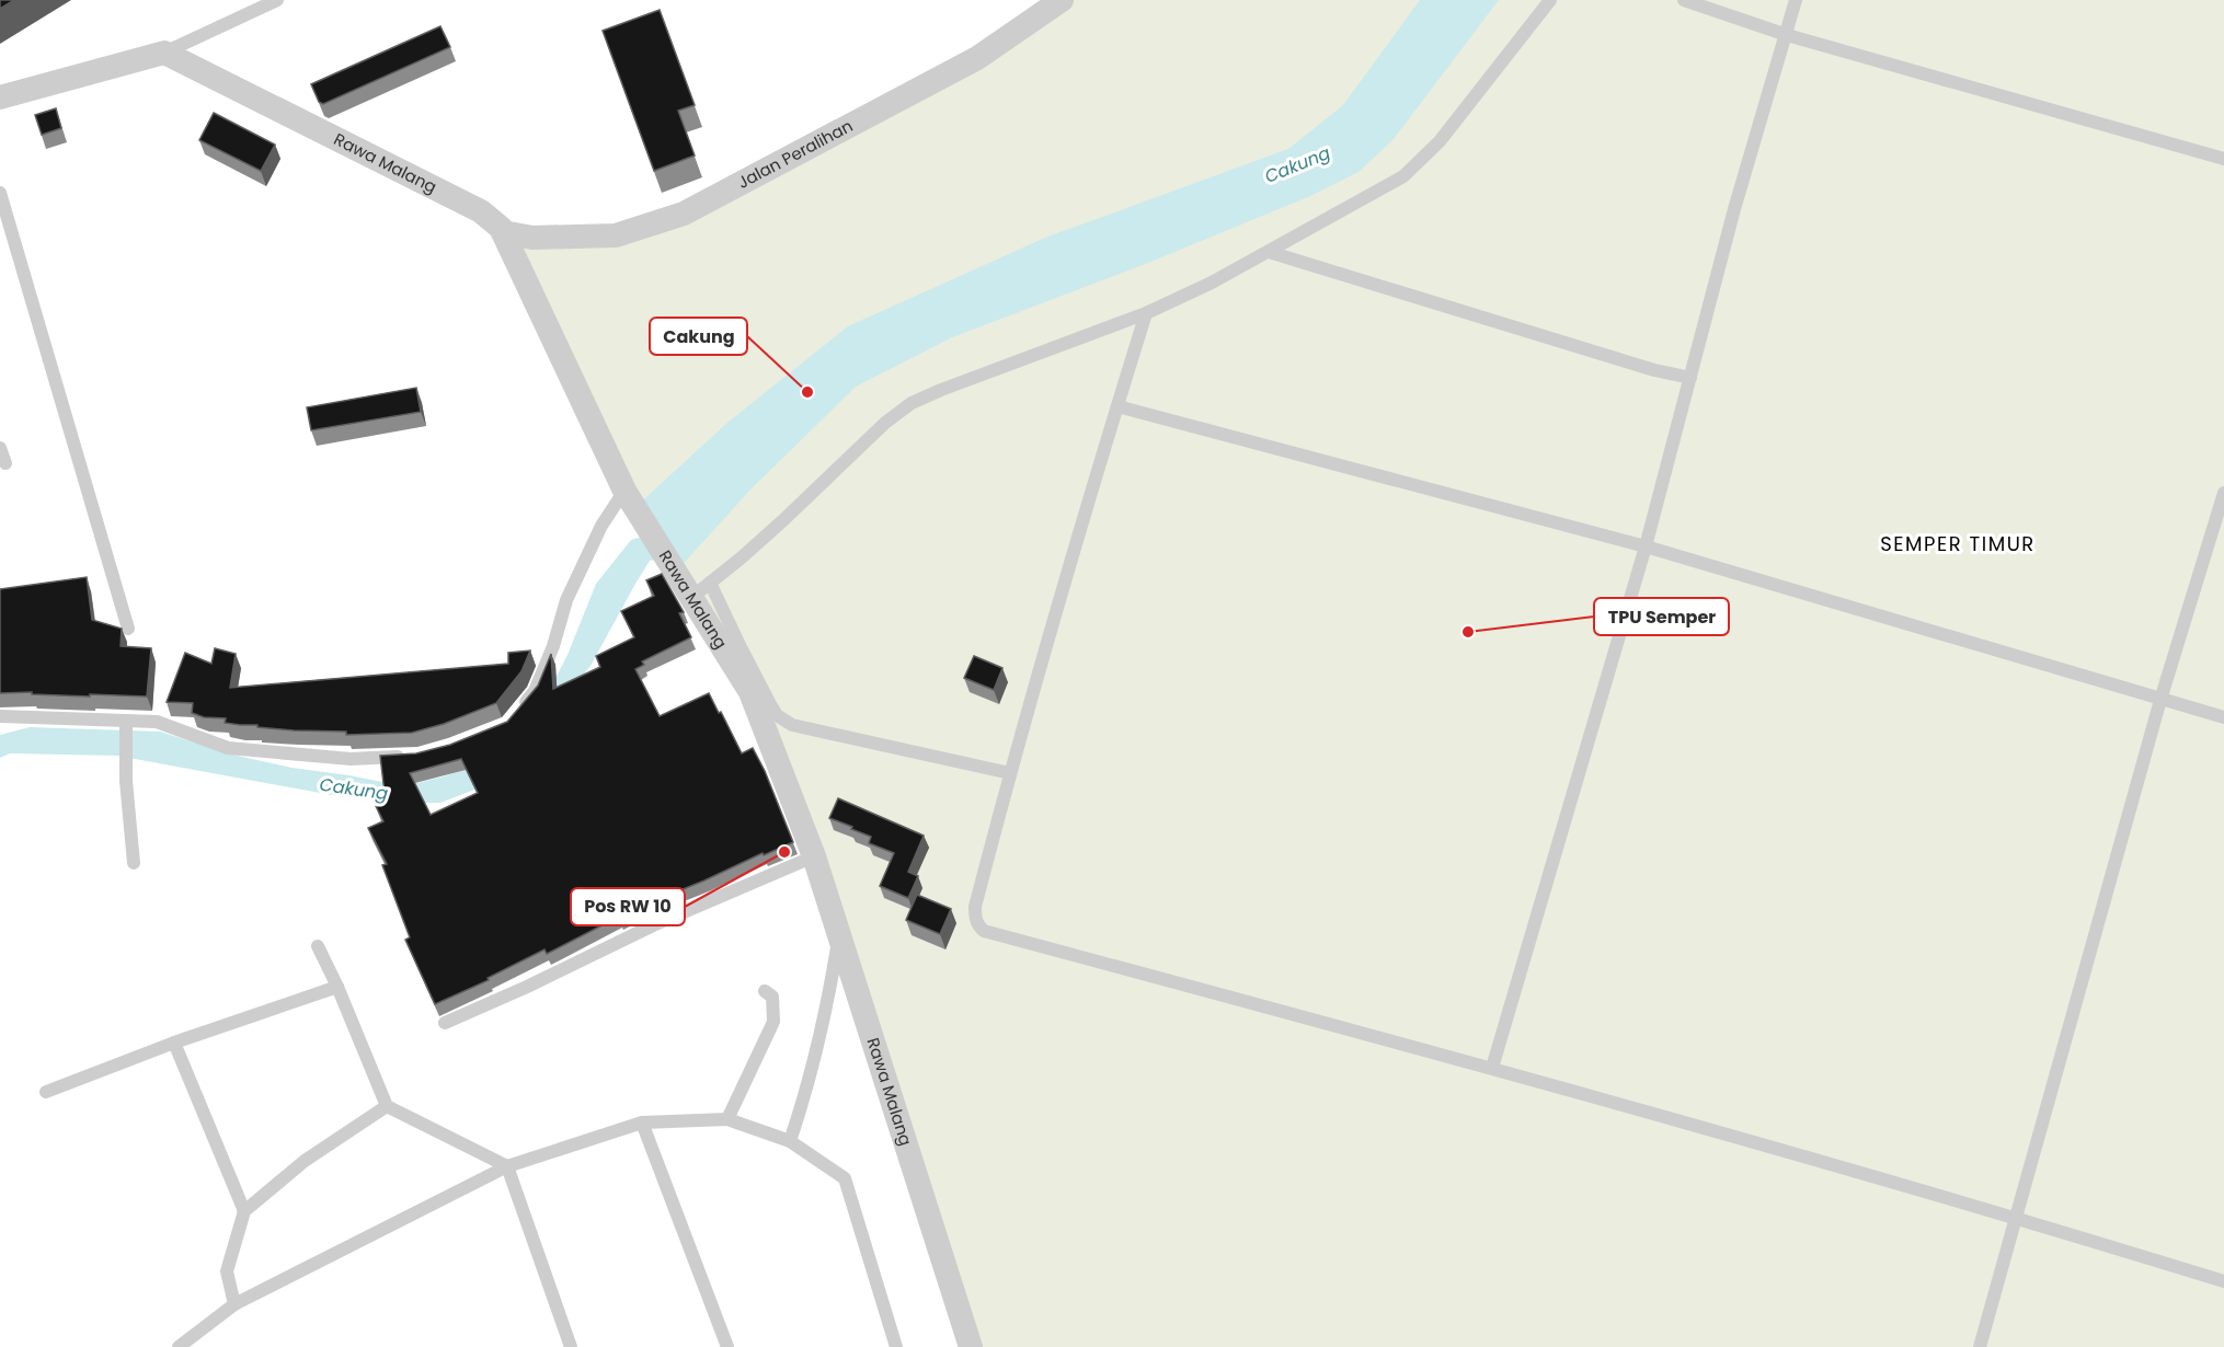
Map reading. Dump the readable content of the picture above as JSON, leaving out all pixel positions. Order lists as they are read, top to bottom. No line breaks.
{"streets":{"street":["Jalan Peralihan","Rawa Malang"]},"crossings":[["Jalan Peralihan","Rawa Malang"]],"districts":["SEMPER TIMUR"],"water":["Cakung"],"places":["Cakung","TPU Semper","Pos RW 10"]}
